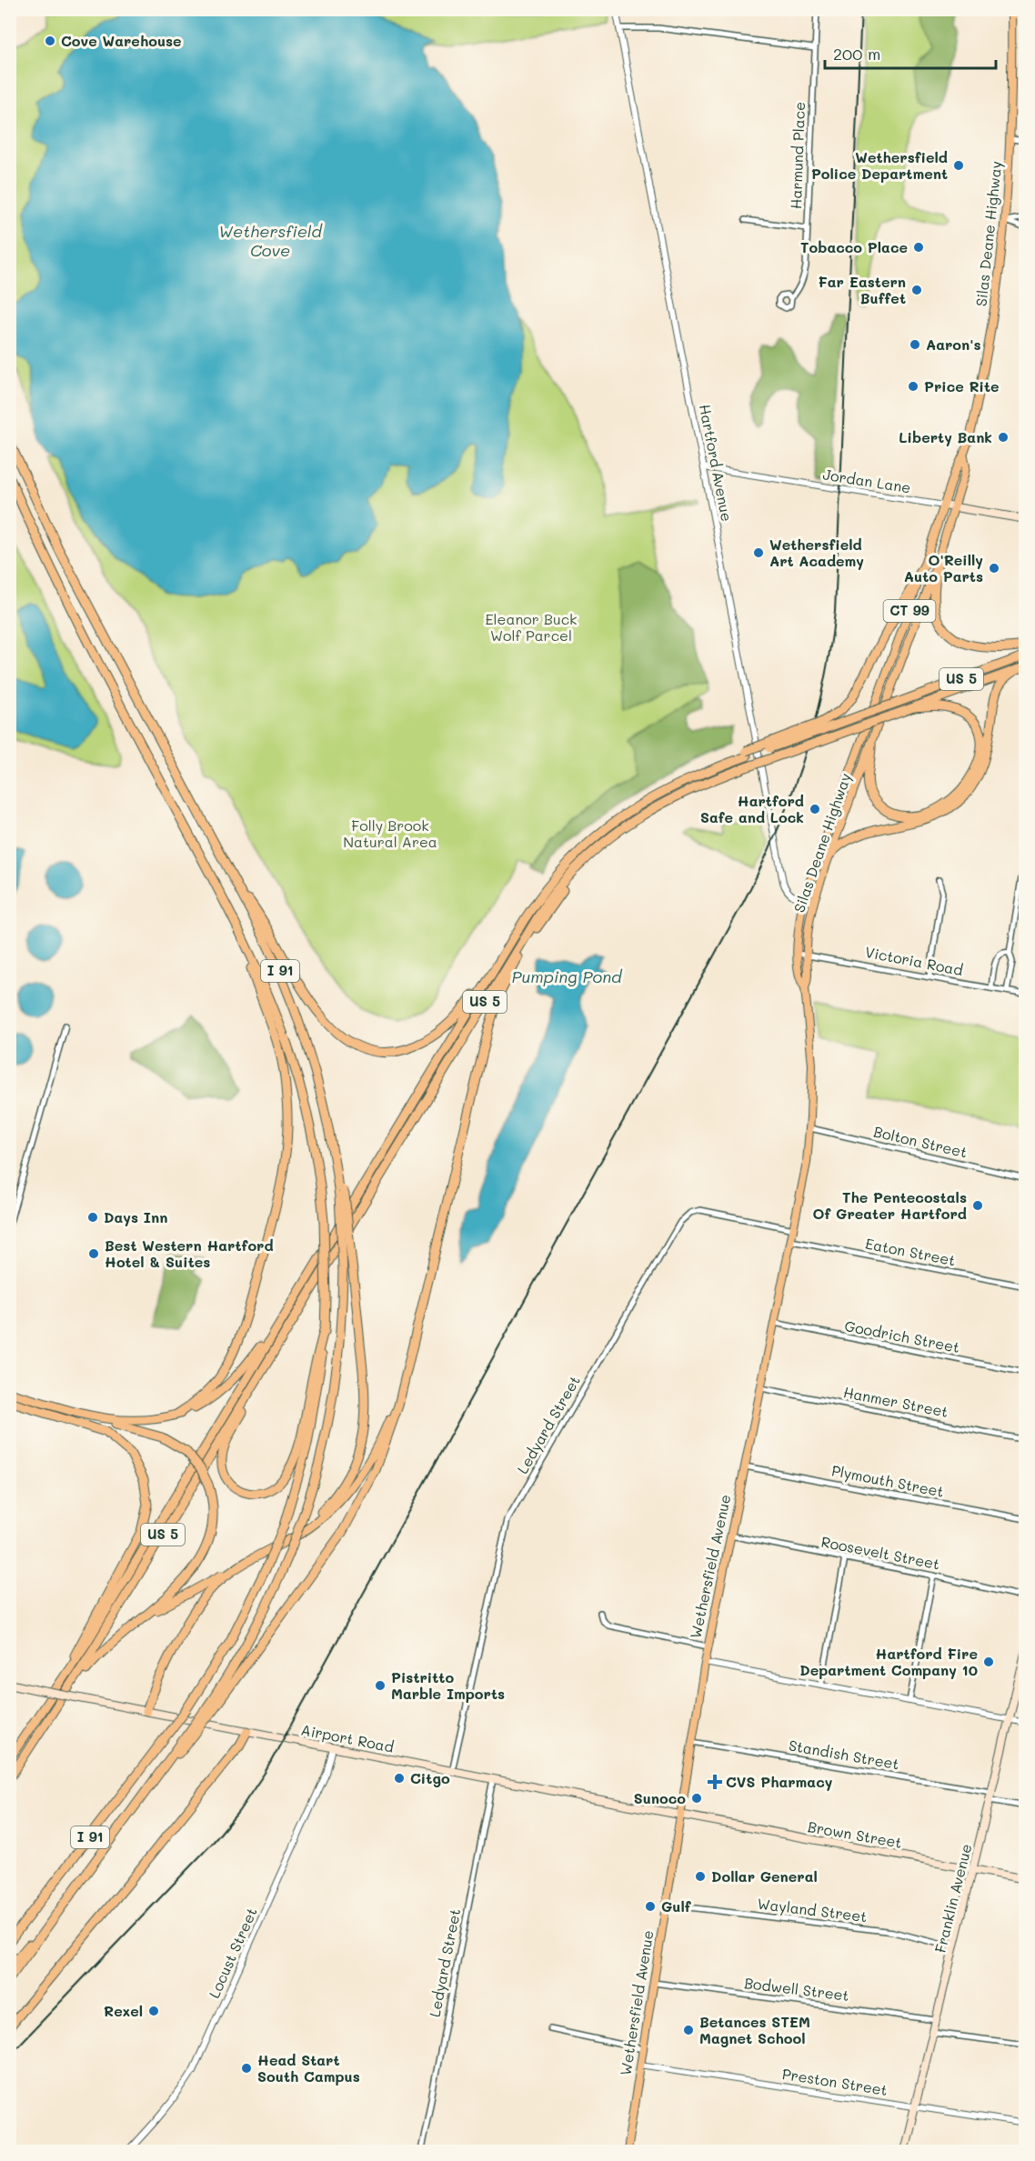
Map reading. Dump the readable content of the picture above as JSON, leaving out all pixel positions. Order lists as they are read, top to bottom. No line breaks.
{"streets":{"highway":["US 5","I 91"],"main road":["Silas Deane Highway","Jordan Lane","CT 99","Wethersfield Avenue","Airport Road","Brown Street","Franklin Avenue"],"street":["Harmund Place","Hartford Avenue","Victoria Road","Bolton Street","Eaton Street","Goodrich Street","Hanmer Street","Ledyard Street","Plymouth Street","Roosevelt Street","Standish Street","Wayland Street","Locust Street","Bodwell Street","Preston Street"]},"crossings":[["Silas Deane Highway","Hartford Avenue"],["Silas Deane Highway","Jordan Lane"],["Silas Deane Highway","Victoria Road"],["Silas Deane Highway","Wethersfield Avenue"],["Hartford Avenue","Jordan Lane"],["Bolton Street","Wethersfield Avenue"],["Eaton Street","Wethersfield Avenue"],["Goodrich Street","Wethersfield Avenue"],["Hanmer Street","Wethersfield Avenue"],["Ledyard Street","Wethersfield Avenue"],["Ledyard Street","Airport Road"],["Plymouth Street","Wethersfield Avenue"],["Roosevelt Street","Wethersfield Avenue"],["Wethersfield Avenue","Airport Road"],["Wethersfield Avenue","Standish Street"],["Wethersfield Avenue","Brown Street"],["Wethersfield Avenue","Wayland Street"],["Wethersfield Avenue","Bodwell Street"],["Wethersfield Avenue","Preston Street"],["Airport Road","Brown Street"],["Airport Road","Locust Street"],["Standish Street","Franklin Avenue"],["Brown Street","Franklin Avenue"],["Franklin Avenue","Wayland Street"],["Franklin Avenue","Bodwell Street"],["Franklin Avenue","Preston Street"]],"water":["Wethersfield Cove","Pumping Pond"],"parks":["Eleanor Buck Wolf Parcel","Folly Brook Natural Area"],"places":{"other":["Cove Warehouse","Wethersfield Police Department","Tobacco Place","Far Eastern Buffet","Aaron's","Price Rite","Liberty Bank","Wethersfield Art Academy","O'Reilly Auto Parts","Hartford Safe and Lock","The Pentecostals Of Greater Hartford","Days Inn","Best Western Hartford Hotel & Suites","Hartford Fire Department Company 10","Pistritto Marble Imports","Citgo","Sunoco","Dollar General","Gulf","Rexel","Betances STEM Magnet School","Head Start South Campus"],"health":["CVS Pharmacy"]},"scale_bar":"200 m"}
